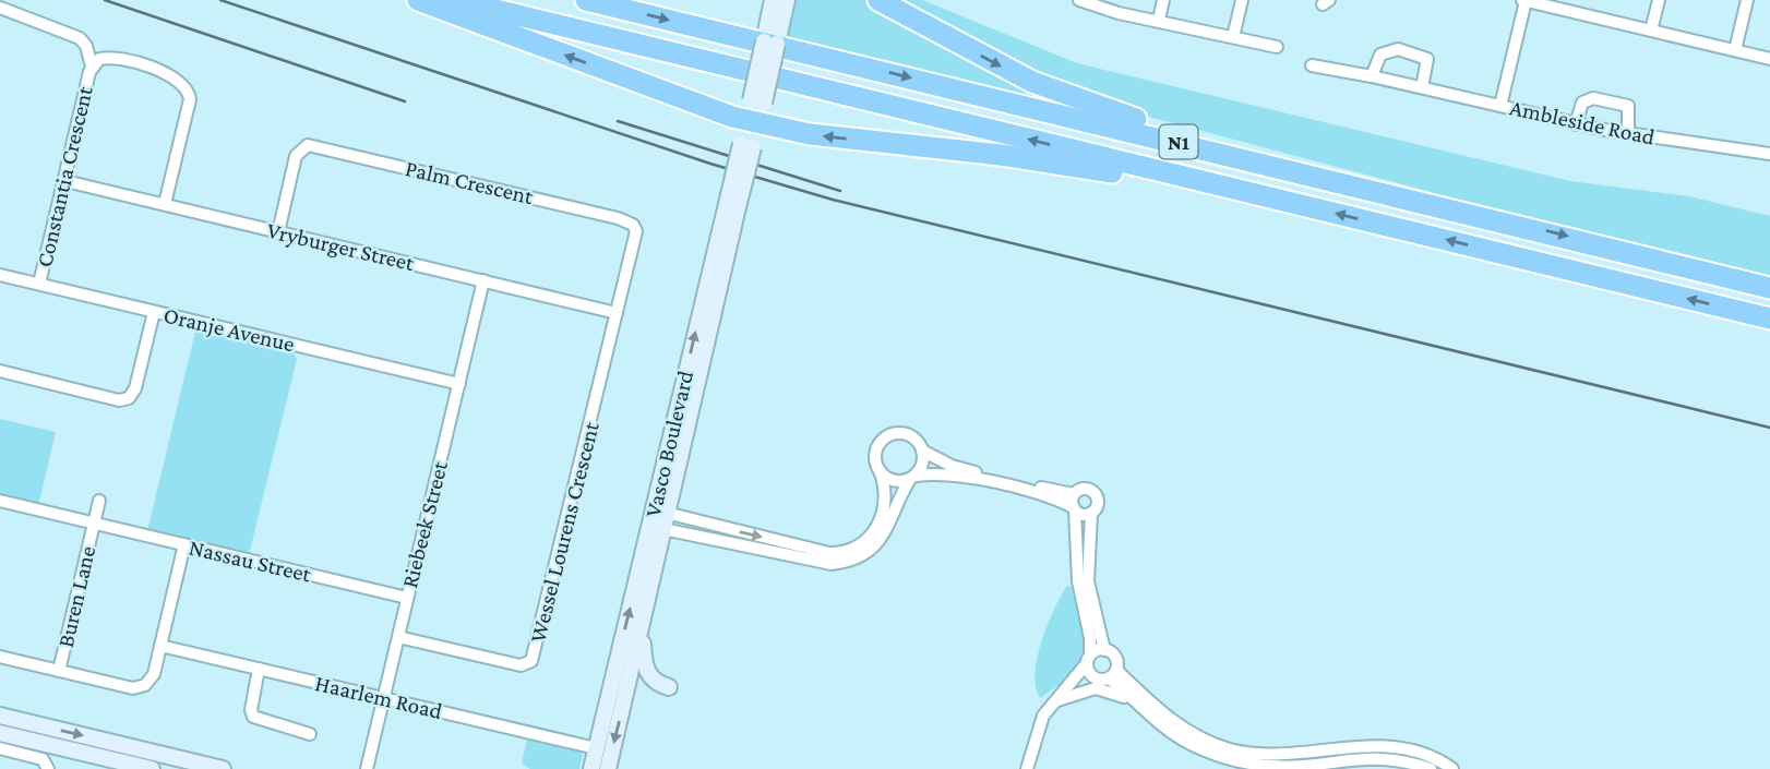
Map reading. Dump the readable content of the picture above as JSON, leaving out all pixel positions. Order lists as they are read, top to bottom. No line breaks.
{"streets":{"highway":["N1"],"main road":["Vasco Boulevard"],"street":["Ambleside Road","Constantia Crescent","Palm Crescent","Vryburger Street","Oranje Avenue","Riebeek Street","Wessel Lourens Crescent","Nassau Street","Buren Lane","Haarlem Road"]},"crossings":[["Constantia Crescent","Vryburger Street"],["Constantia Crescent","Oranje Avenue"],["Palm Crescent","Vryburger Street"],["Palm Crescent","Wessel Lourens Crescent"],["Vryburger Street","Riebeek Street"],["Vryburger Street","Wessel Lourens Crescent"],["Oranje Avenue","Riebeek Street"],["Vasco Boulevard","Haarlem Road"],["Riebeek Street","Wessel Lourens Crescent"],["Riebeek Street","Nassau Street"],["Riebeek Street","Haarlem Road"],["Nassau Street","Buren Lane"]]}
